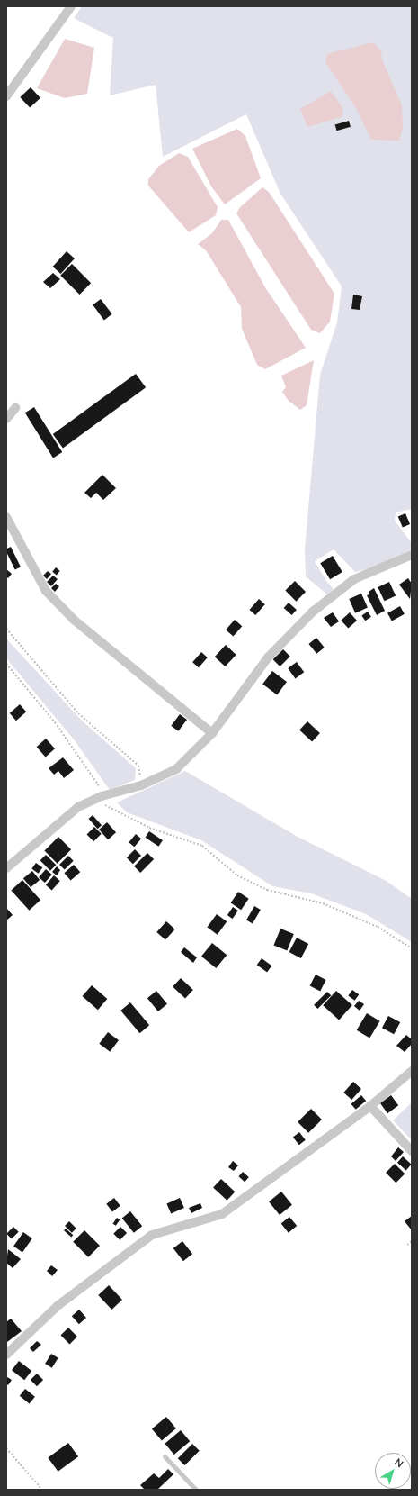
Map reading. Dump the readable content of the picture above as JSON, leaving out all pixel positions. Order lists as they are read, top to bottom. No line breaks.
{"north":"top right"}
